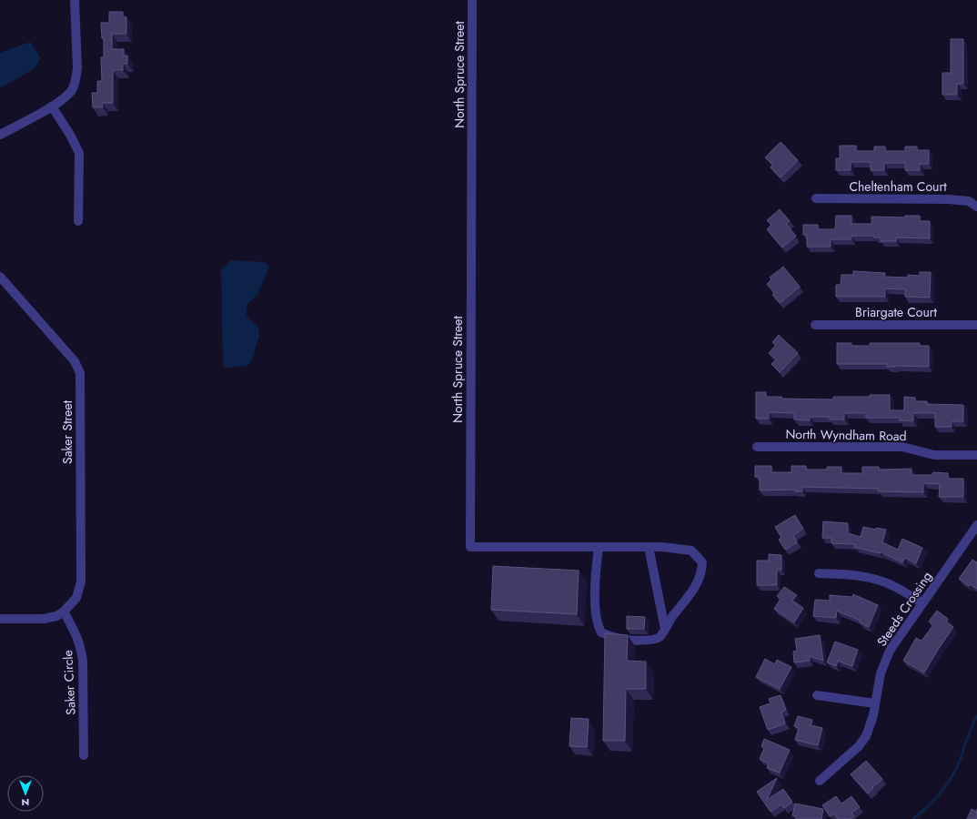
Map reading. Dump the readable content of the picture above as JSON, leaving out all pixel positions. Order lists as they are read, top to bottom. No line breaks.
{"streets":{"street":["North Spruce Street","Cheltenham Court","Briargate Court","Saker Street","North Wyndham Road","Steeds Crossing","Saker Circle"]},"crossings":[["Saker Street","Saker Circle"]],"north":"bottom"}
